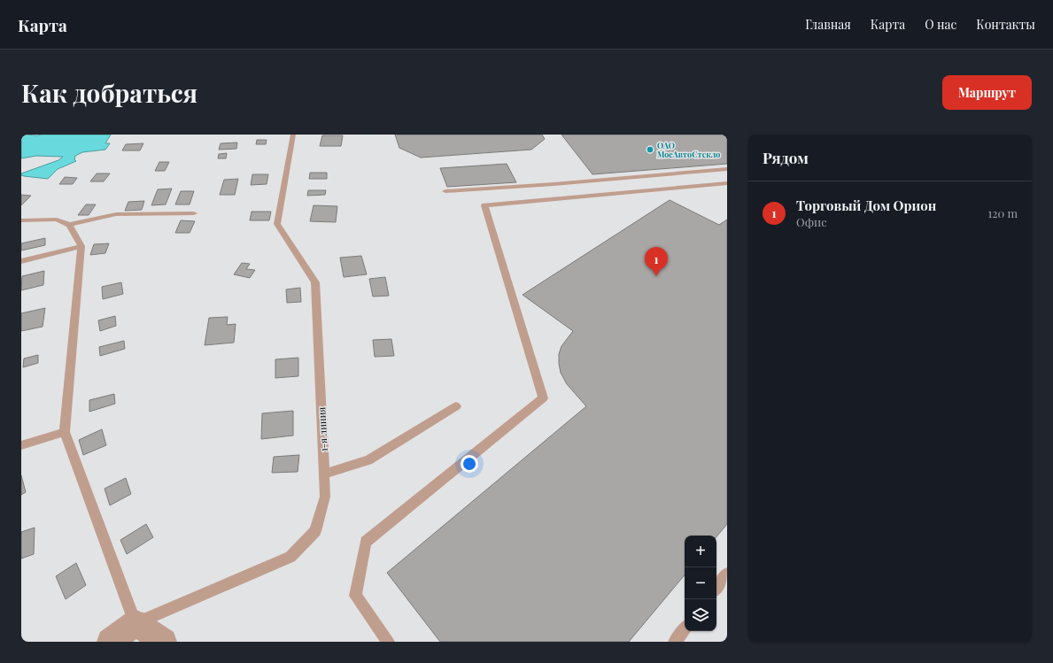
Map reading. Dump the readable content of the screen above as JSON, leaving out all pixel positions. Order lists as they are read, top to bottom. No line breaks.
{"streets":{"street":["1-я линия"]},"places":["ОАО МосАвтоСтекло"],"page":{"header":"Карта","nav":["Главная","Карта","О нас","Контакты"],"buttons":"Маршрут","title":"Как добраться","heading":"Рядом","list":[{"mark":"1","name":"Торговый Дом Орион","note":"Офис","value":"120 m"}],"pins":"1","map_buttons":["+","−"]}}
